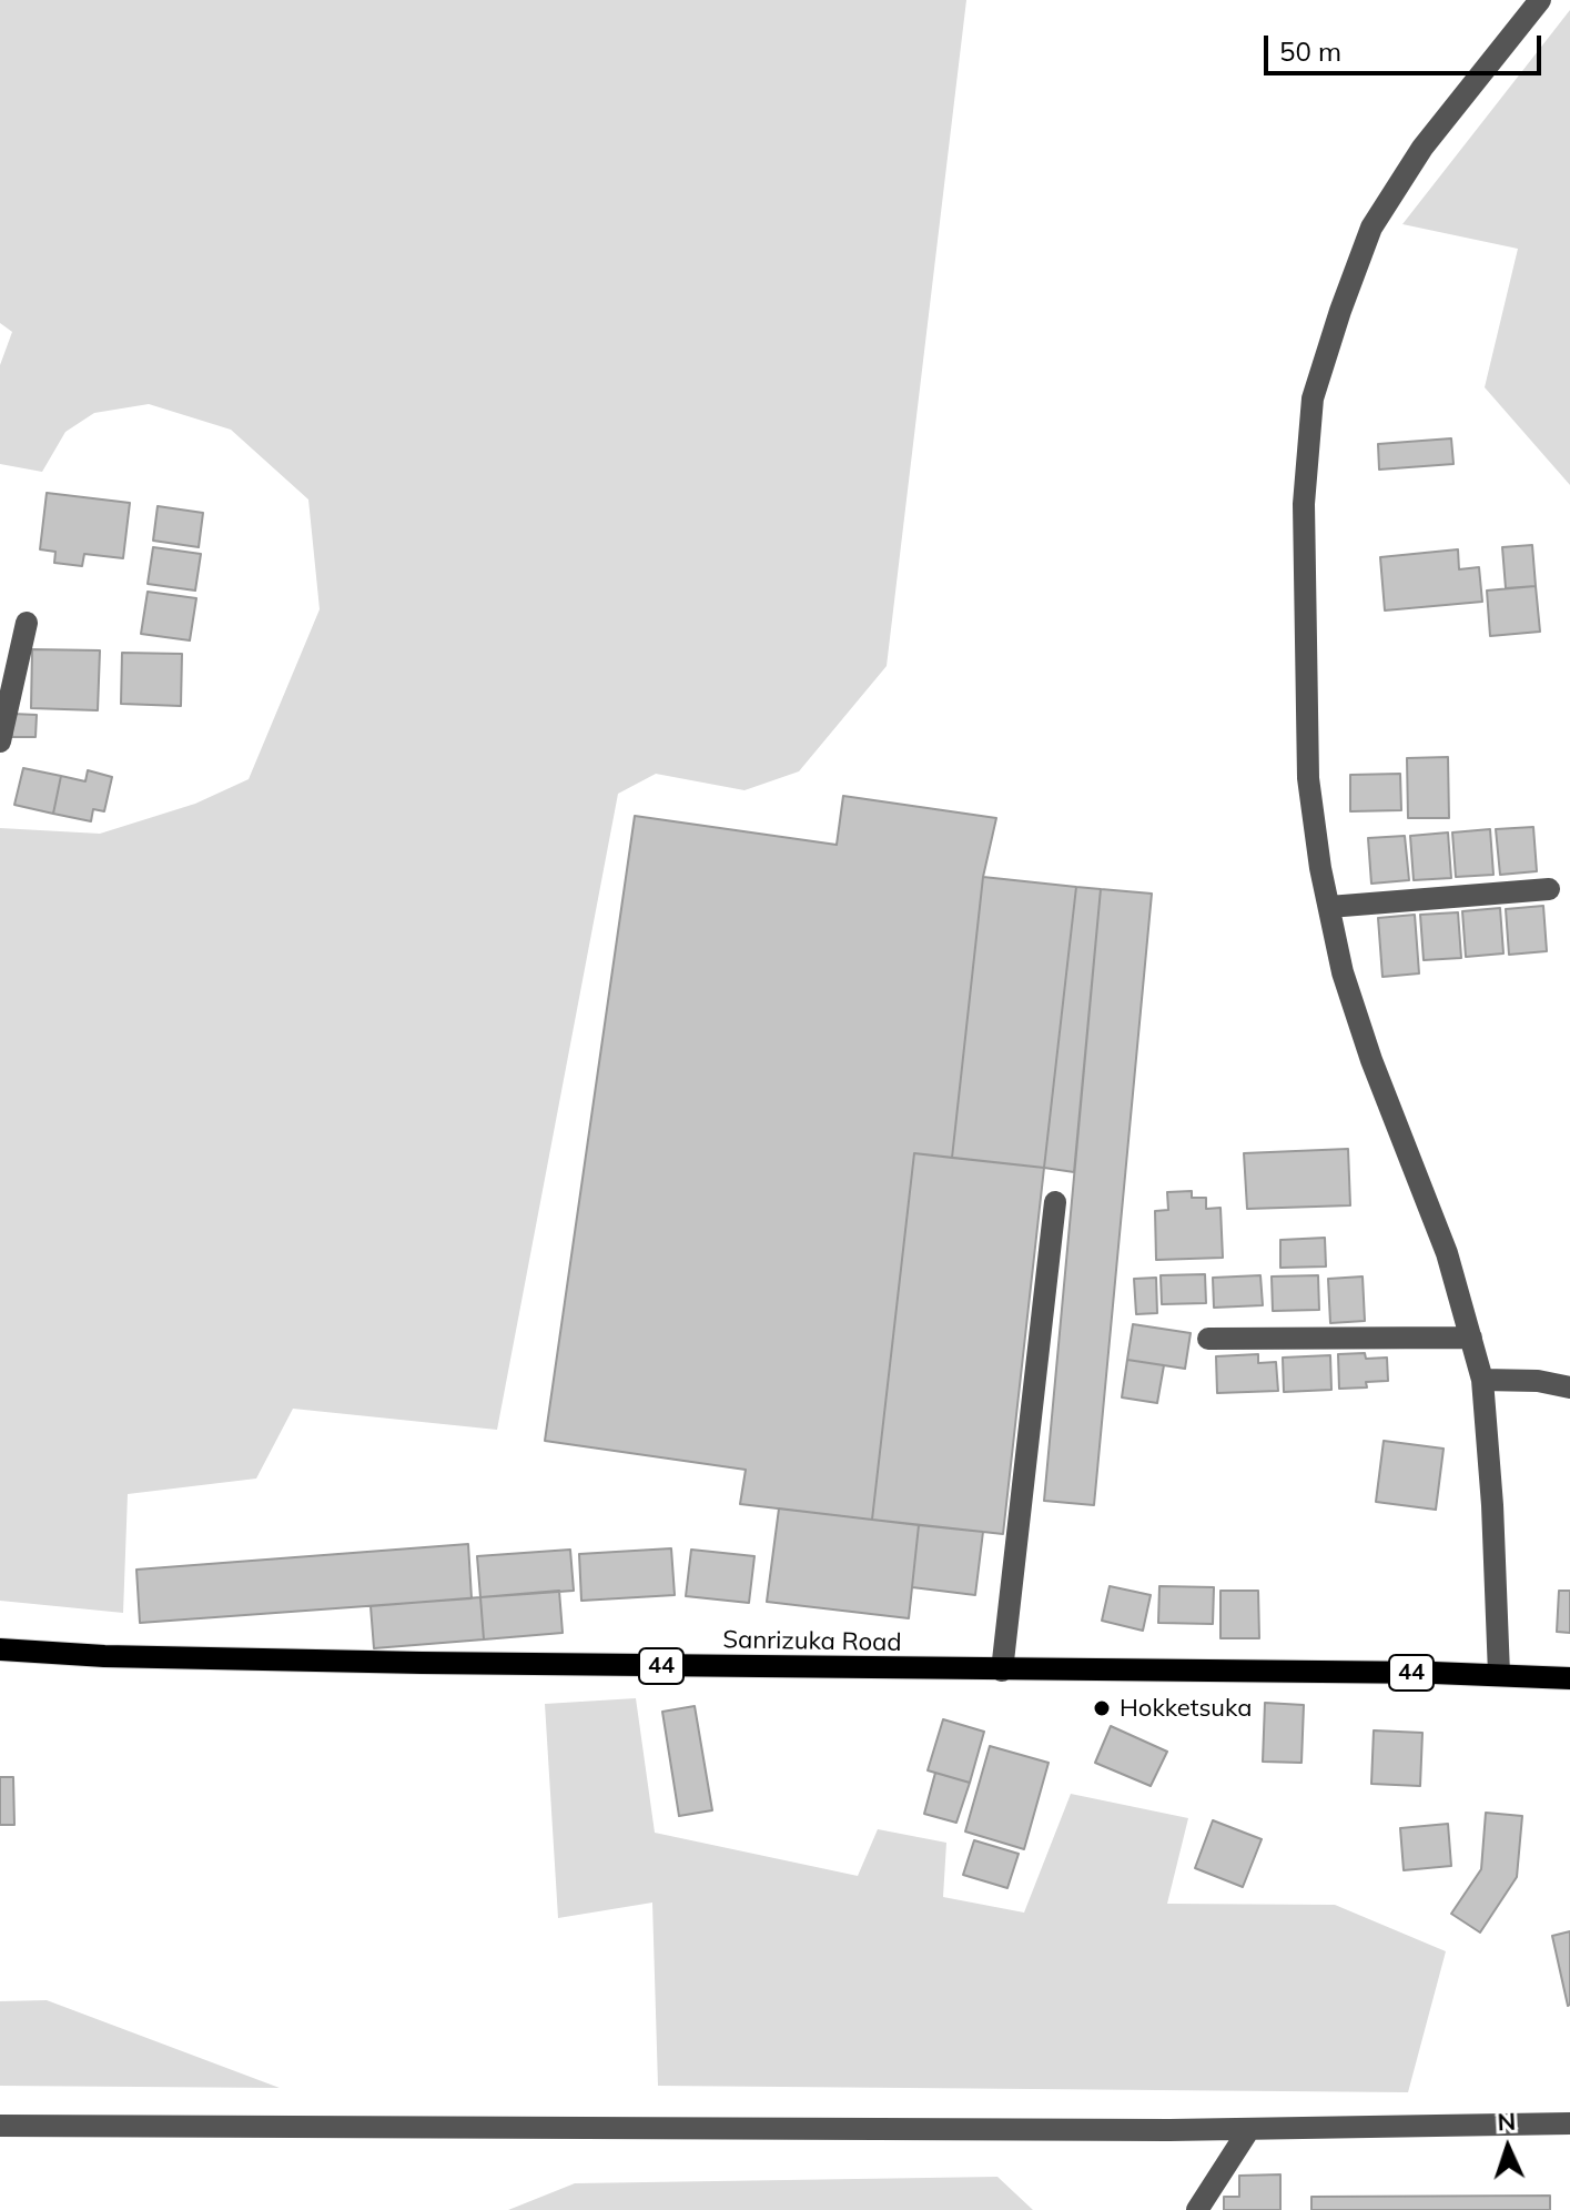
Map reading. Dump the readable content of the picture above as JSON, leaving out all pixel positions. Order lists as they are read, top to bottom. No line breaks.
{"streets":{"main road":["Sanrizuka Road","44"]},"places":["Hokketsuka"],"scale_bar":"50 m","north":"top"}
